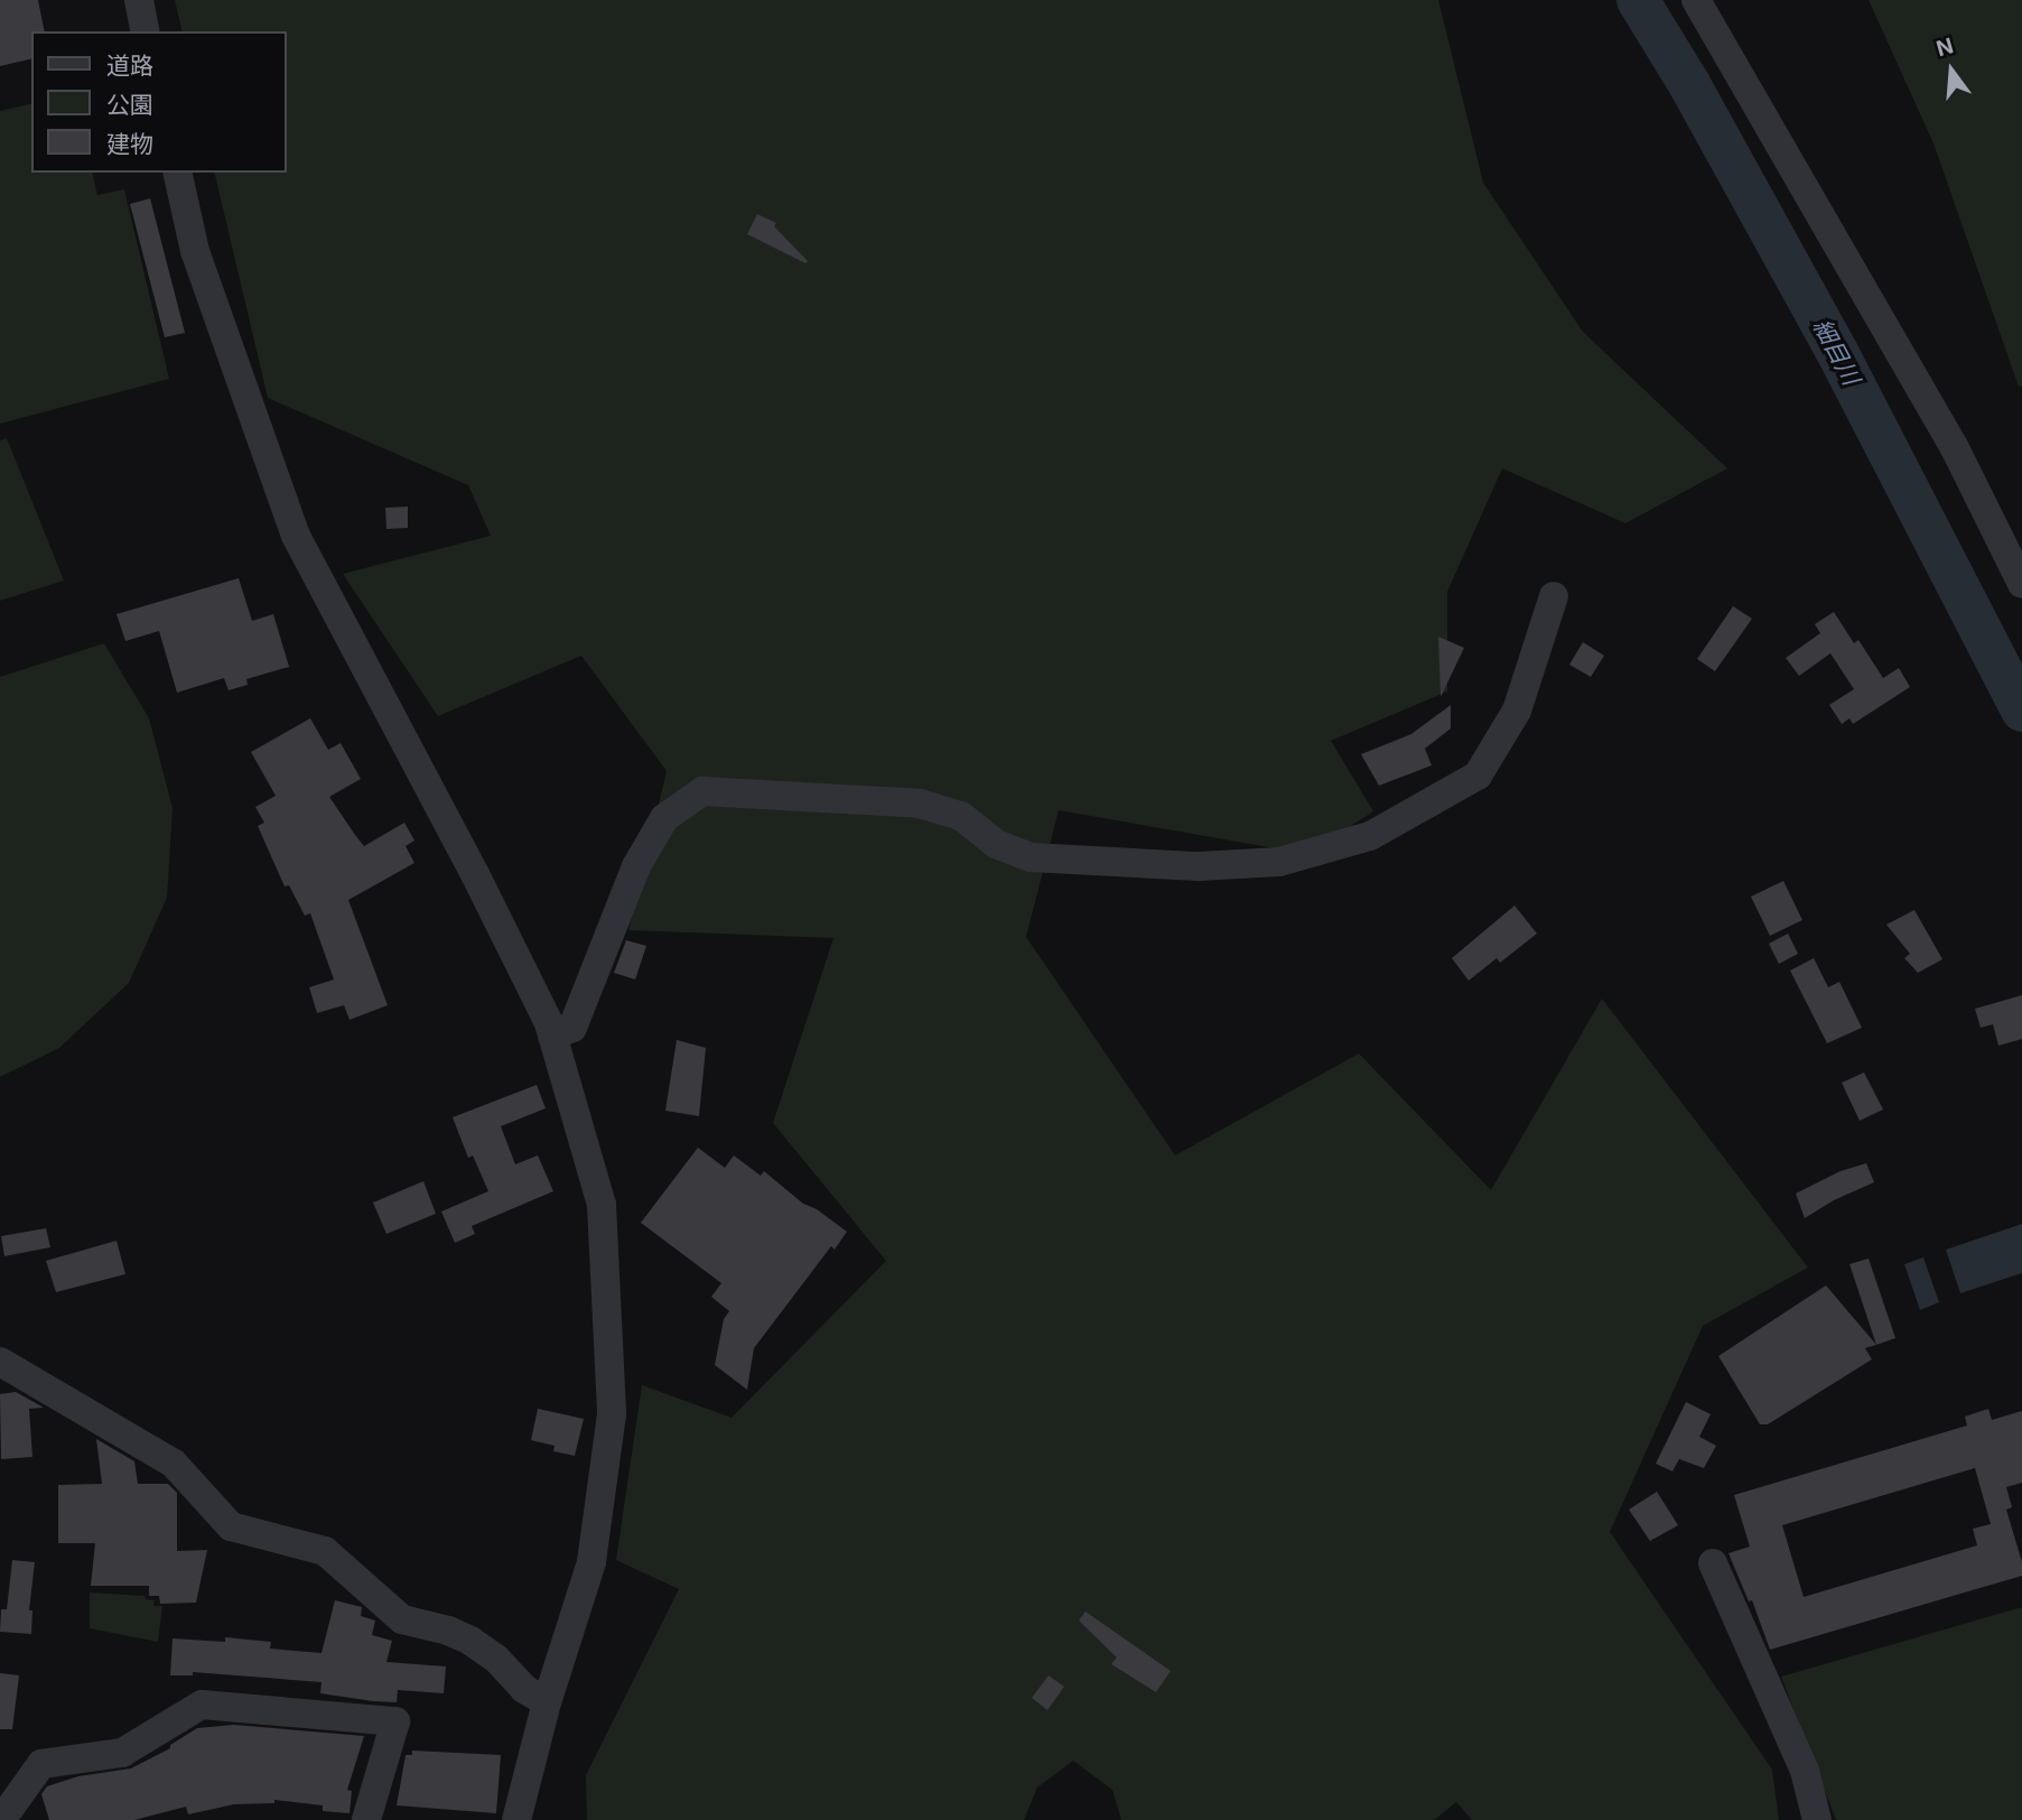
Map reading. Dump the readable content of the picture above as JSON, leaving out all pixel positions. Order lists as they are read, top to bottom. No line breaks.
{"water":["細目川"],"legend":["道路","公園","建物"],"north":"top"}
